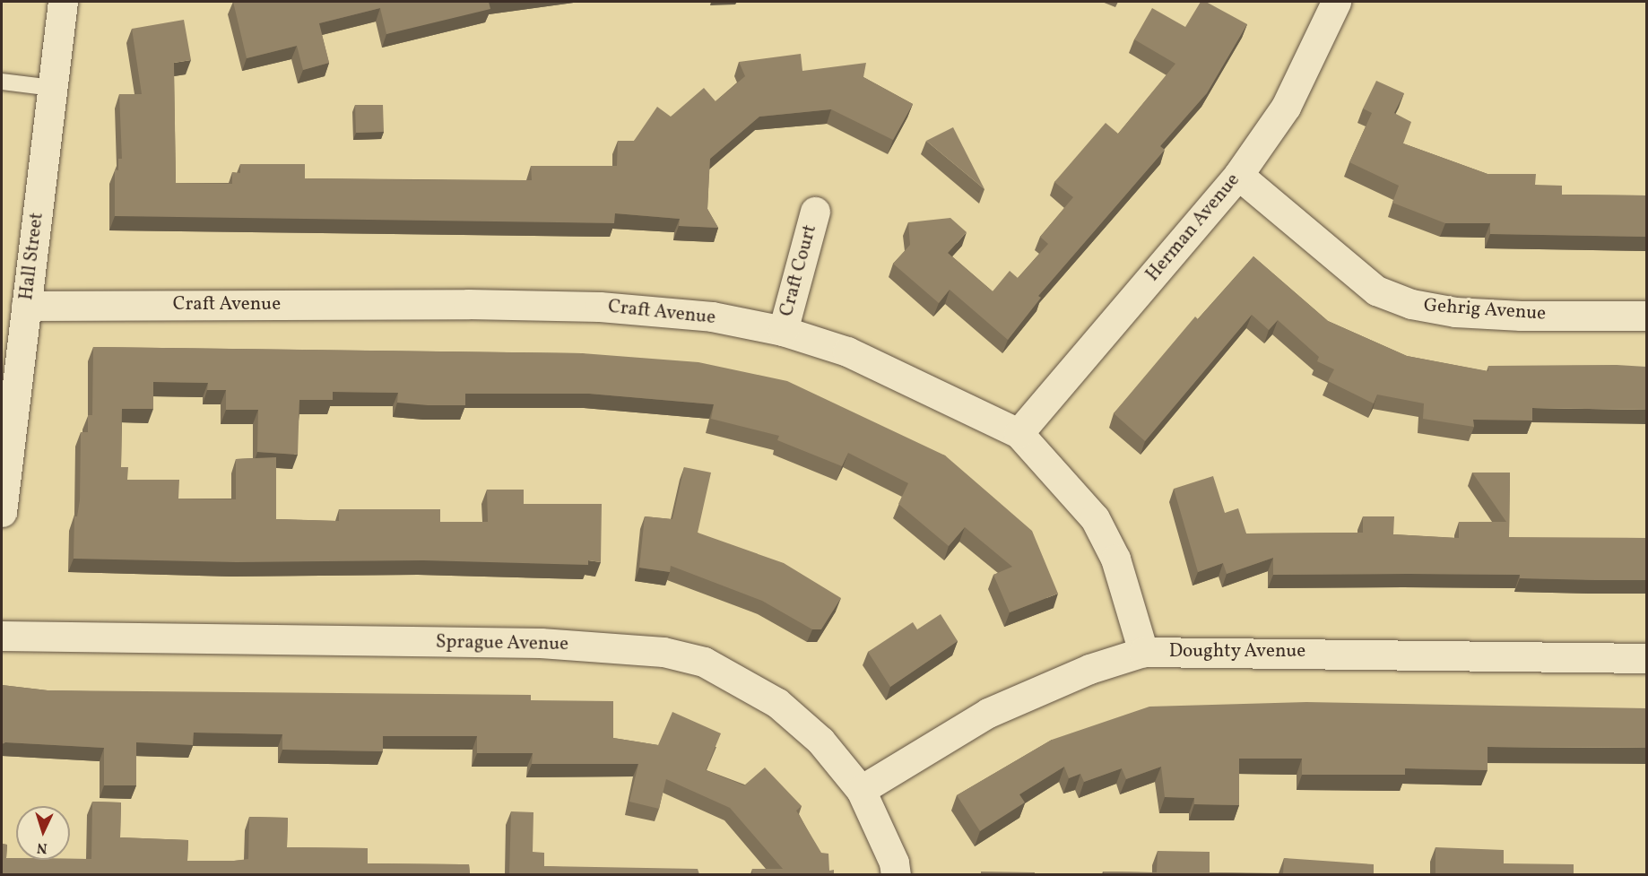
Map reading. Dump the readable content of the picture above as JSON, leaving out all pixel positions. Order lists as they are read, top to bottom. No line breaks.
{"streets":{"street":["Herman Avenue","Hall Street","Craft Court","Craft Avenue","Gehrig Avenue","Sprague Avenue","Doughty Avenue"]},"crossings":[["Herman Avenue","Craft Avenue"],["Herman Avenue","Gehrig Avenue"],["Hall Street","Craft Avenue"],["Craft Court","Craft Avenue"],["Craft Avenue","Doughty Avenue"],["Sprague Avenue","Doughty Avenue"]],"north":"bottom"}
